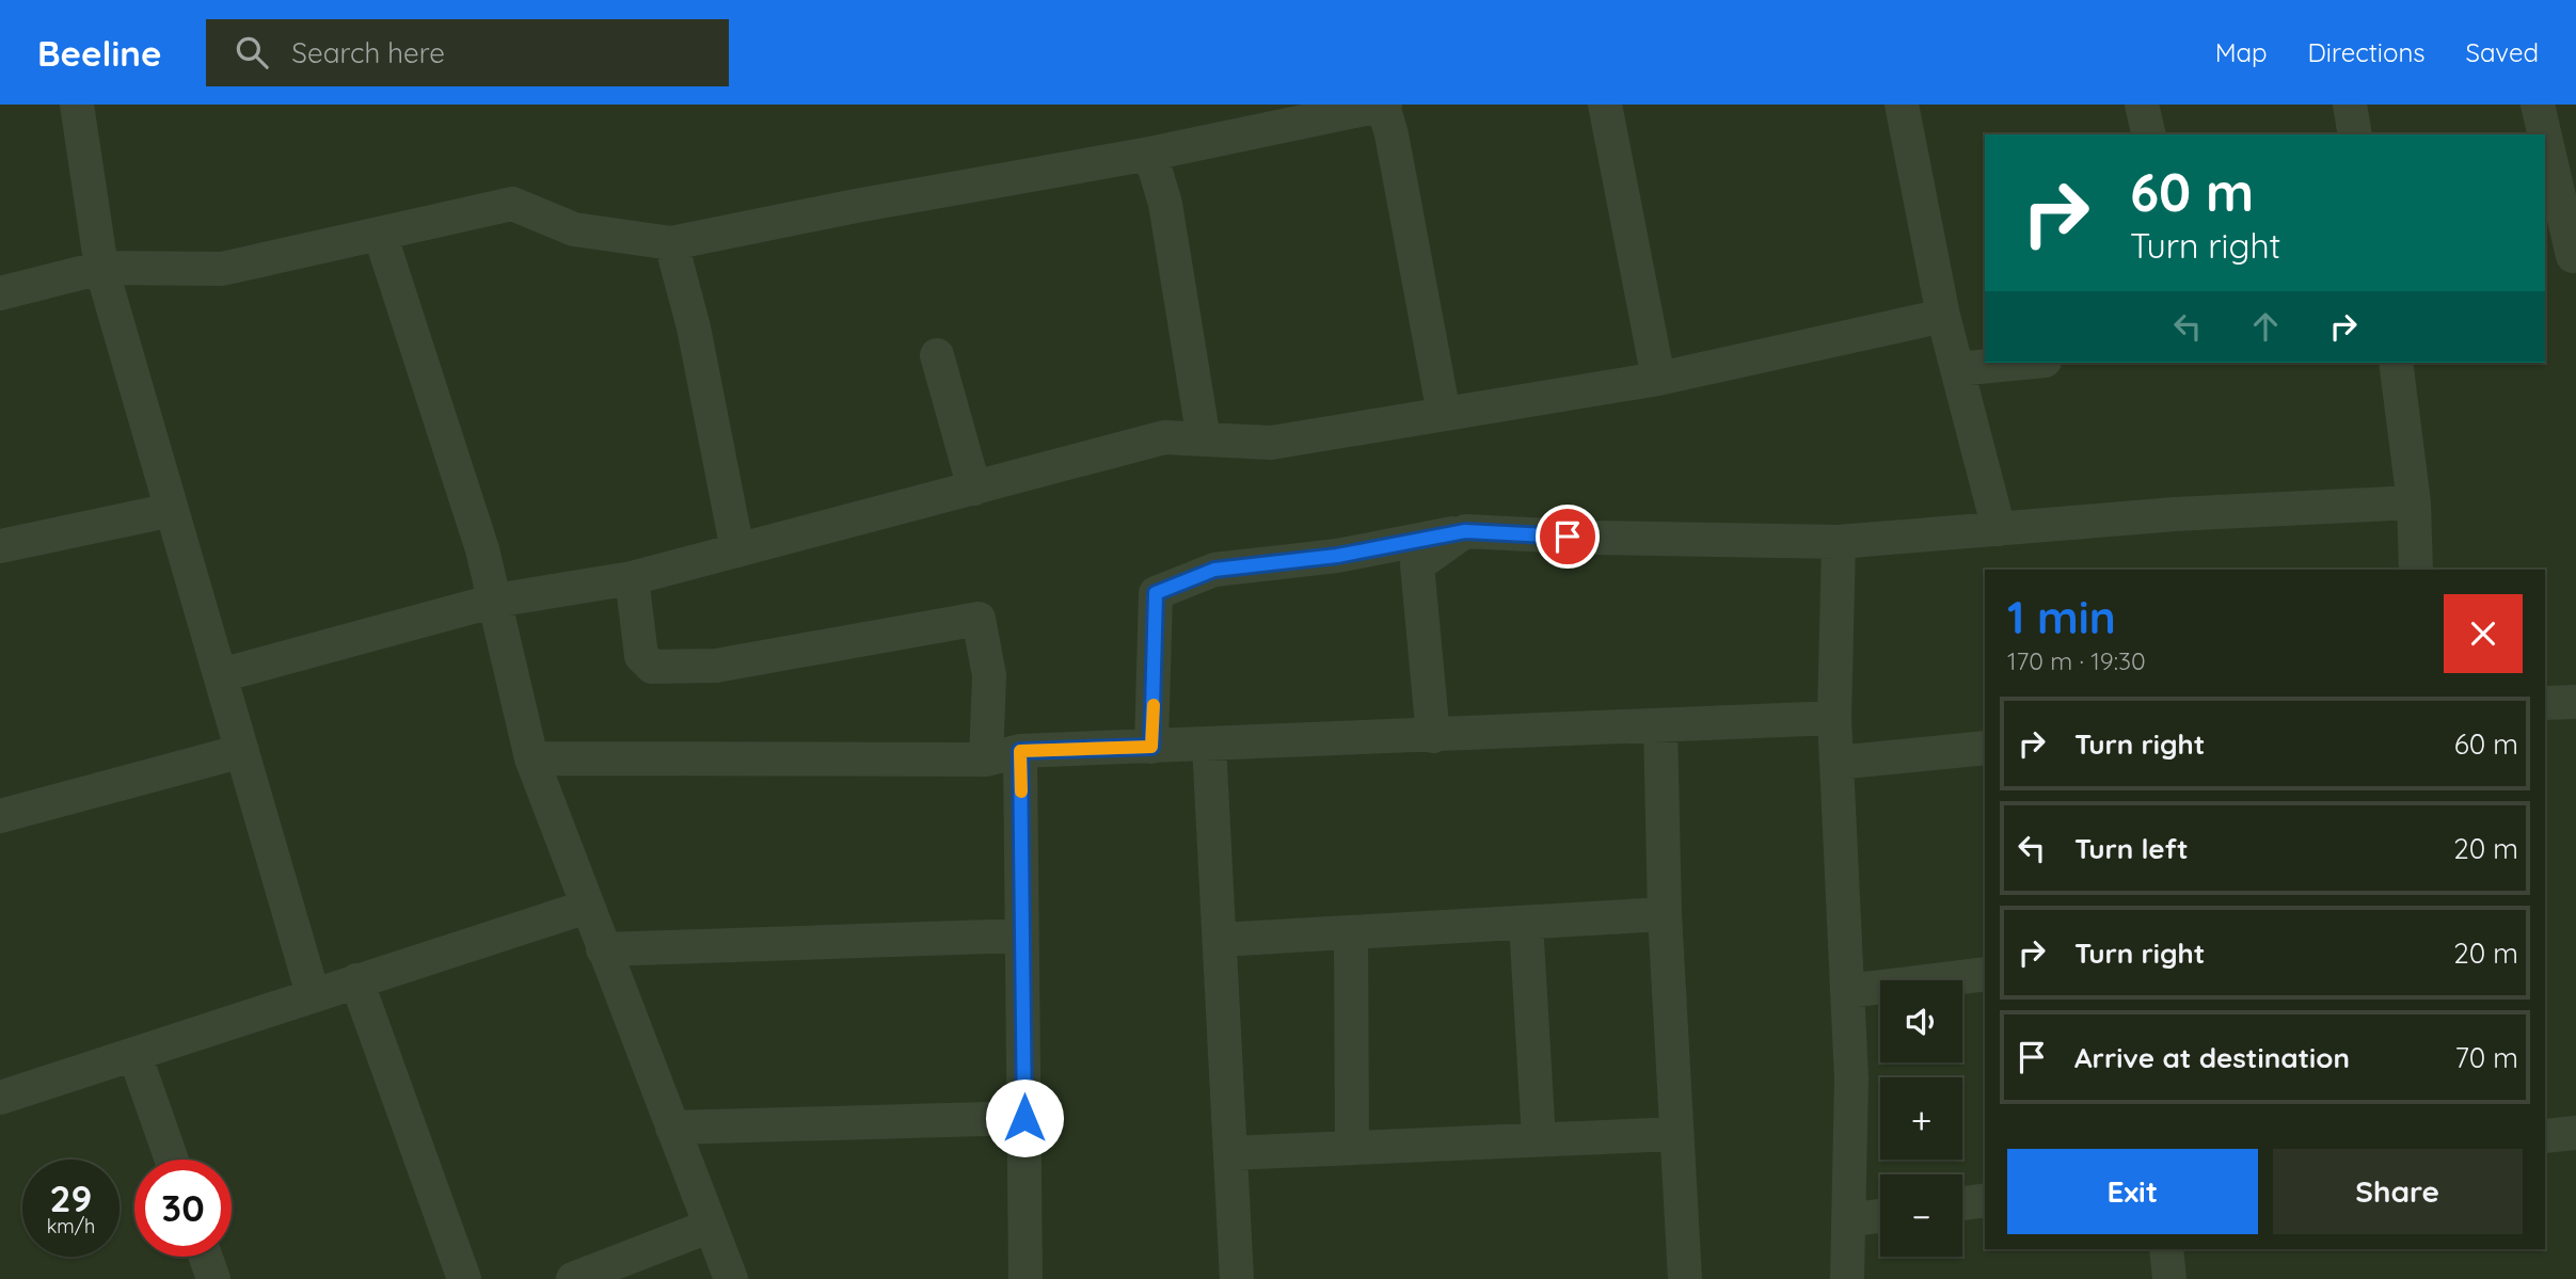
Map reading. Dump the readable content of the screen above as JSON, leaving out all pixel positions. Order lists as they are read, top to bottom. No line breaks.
{"page":{"header":"Beeline","search":"Search here","nav":["Map","Directions","Saved"],"turn":["60 m","Turn right"],"heading":["1 min","170 m · 19:30"],"list":[{"name":"Turn right","value":"60 m"},{"name":"Turn left","value":"20 m"},{"name":"Turn right","value":"20 m"},{"name":"Arrive at destination","value":"70 m"}],"map_buttons":["+","−"],"buttons":["Exit","Share"],"speed":"29 km/h","limit":"30"}}
